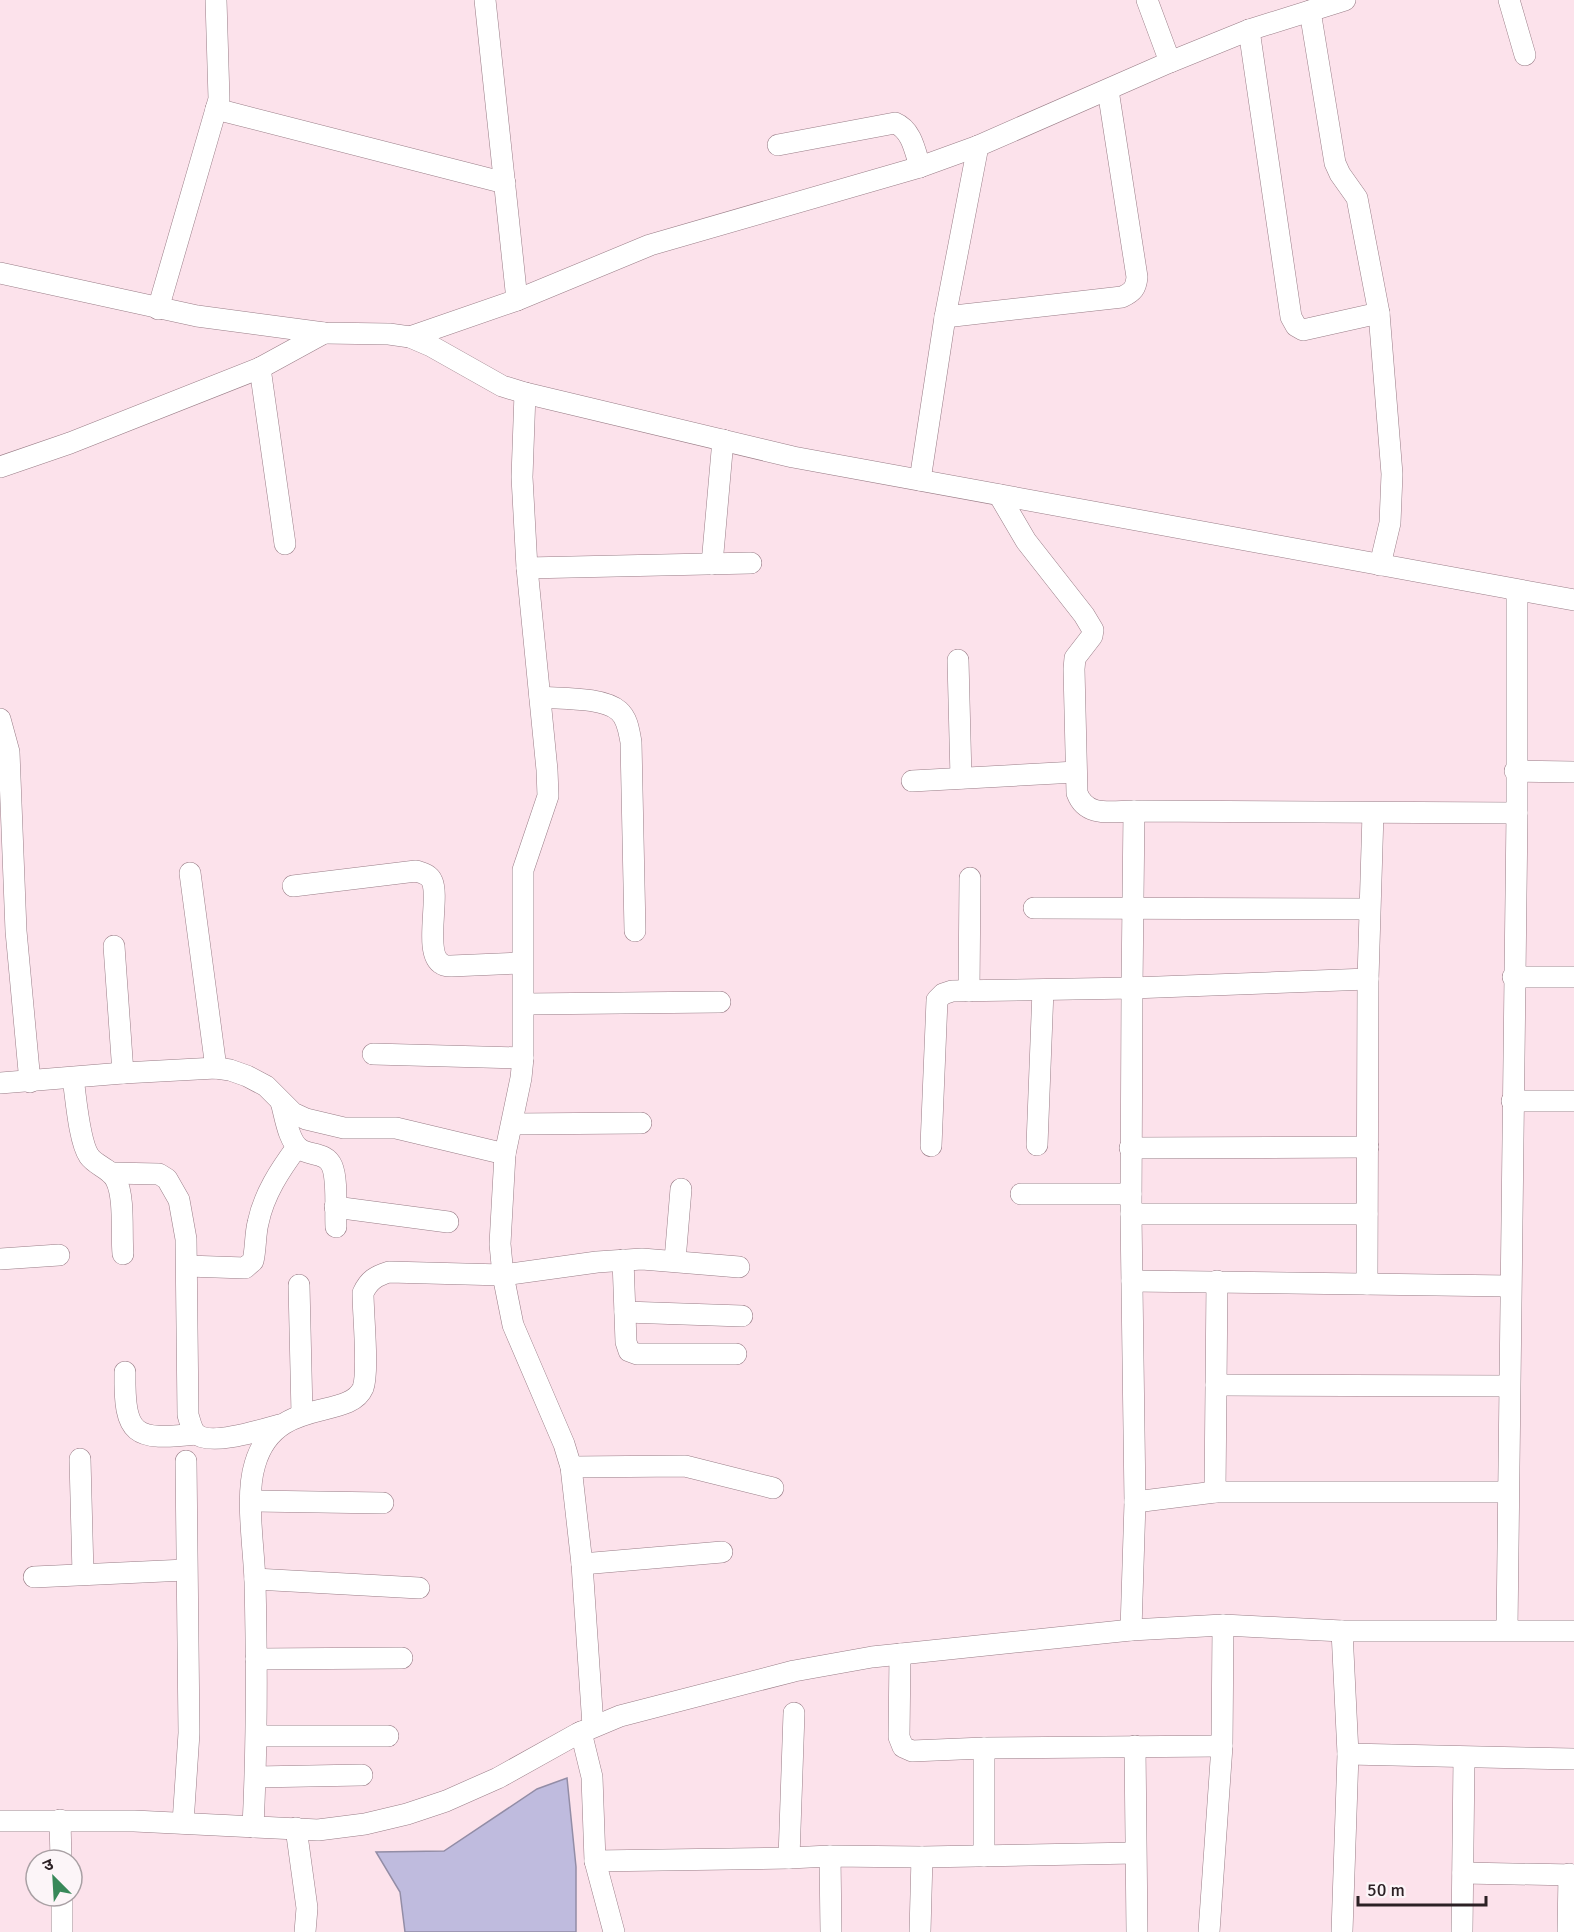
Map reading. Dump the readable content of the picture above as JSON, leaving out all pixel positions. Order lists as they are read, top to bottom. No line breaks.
{"scale_bar":"50 m","north":"top left"}
